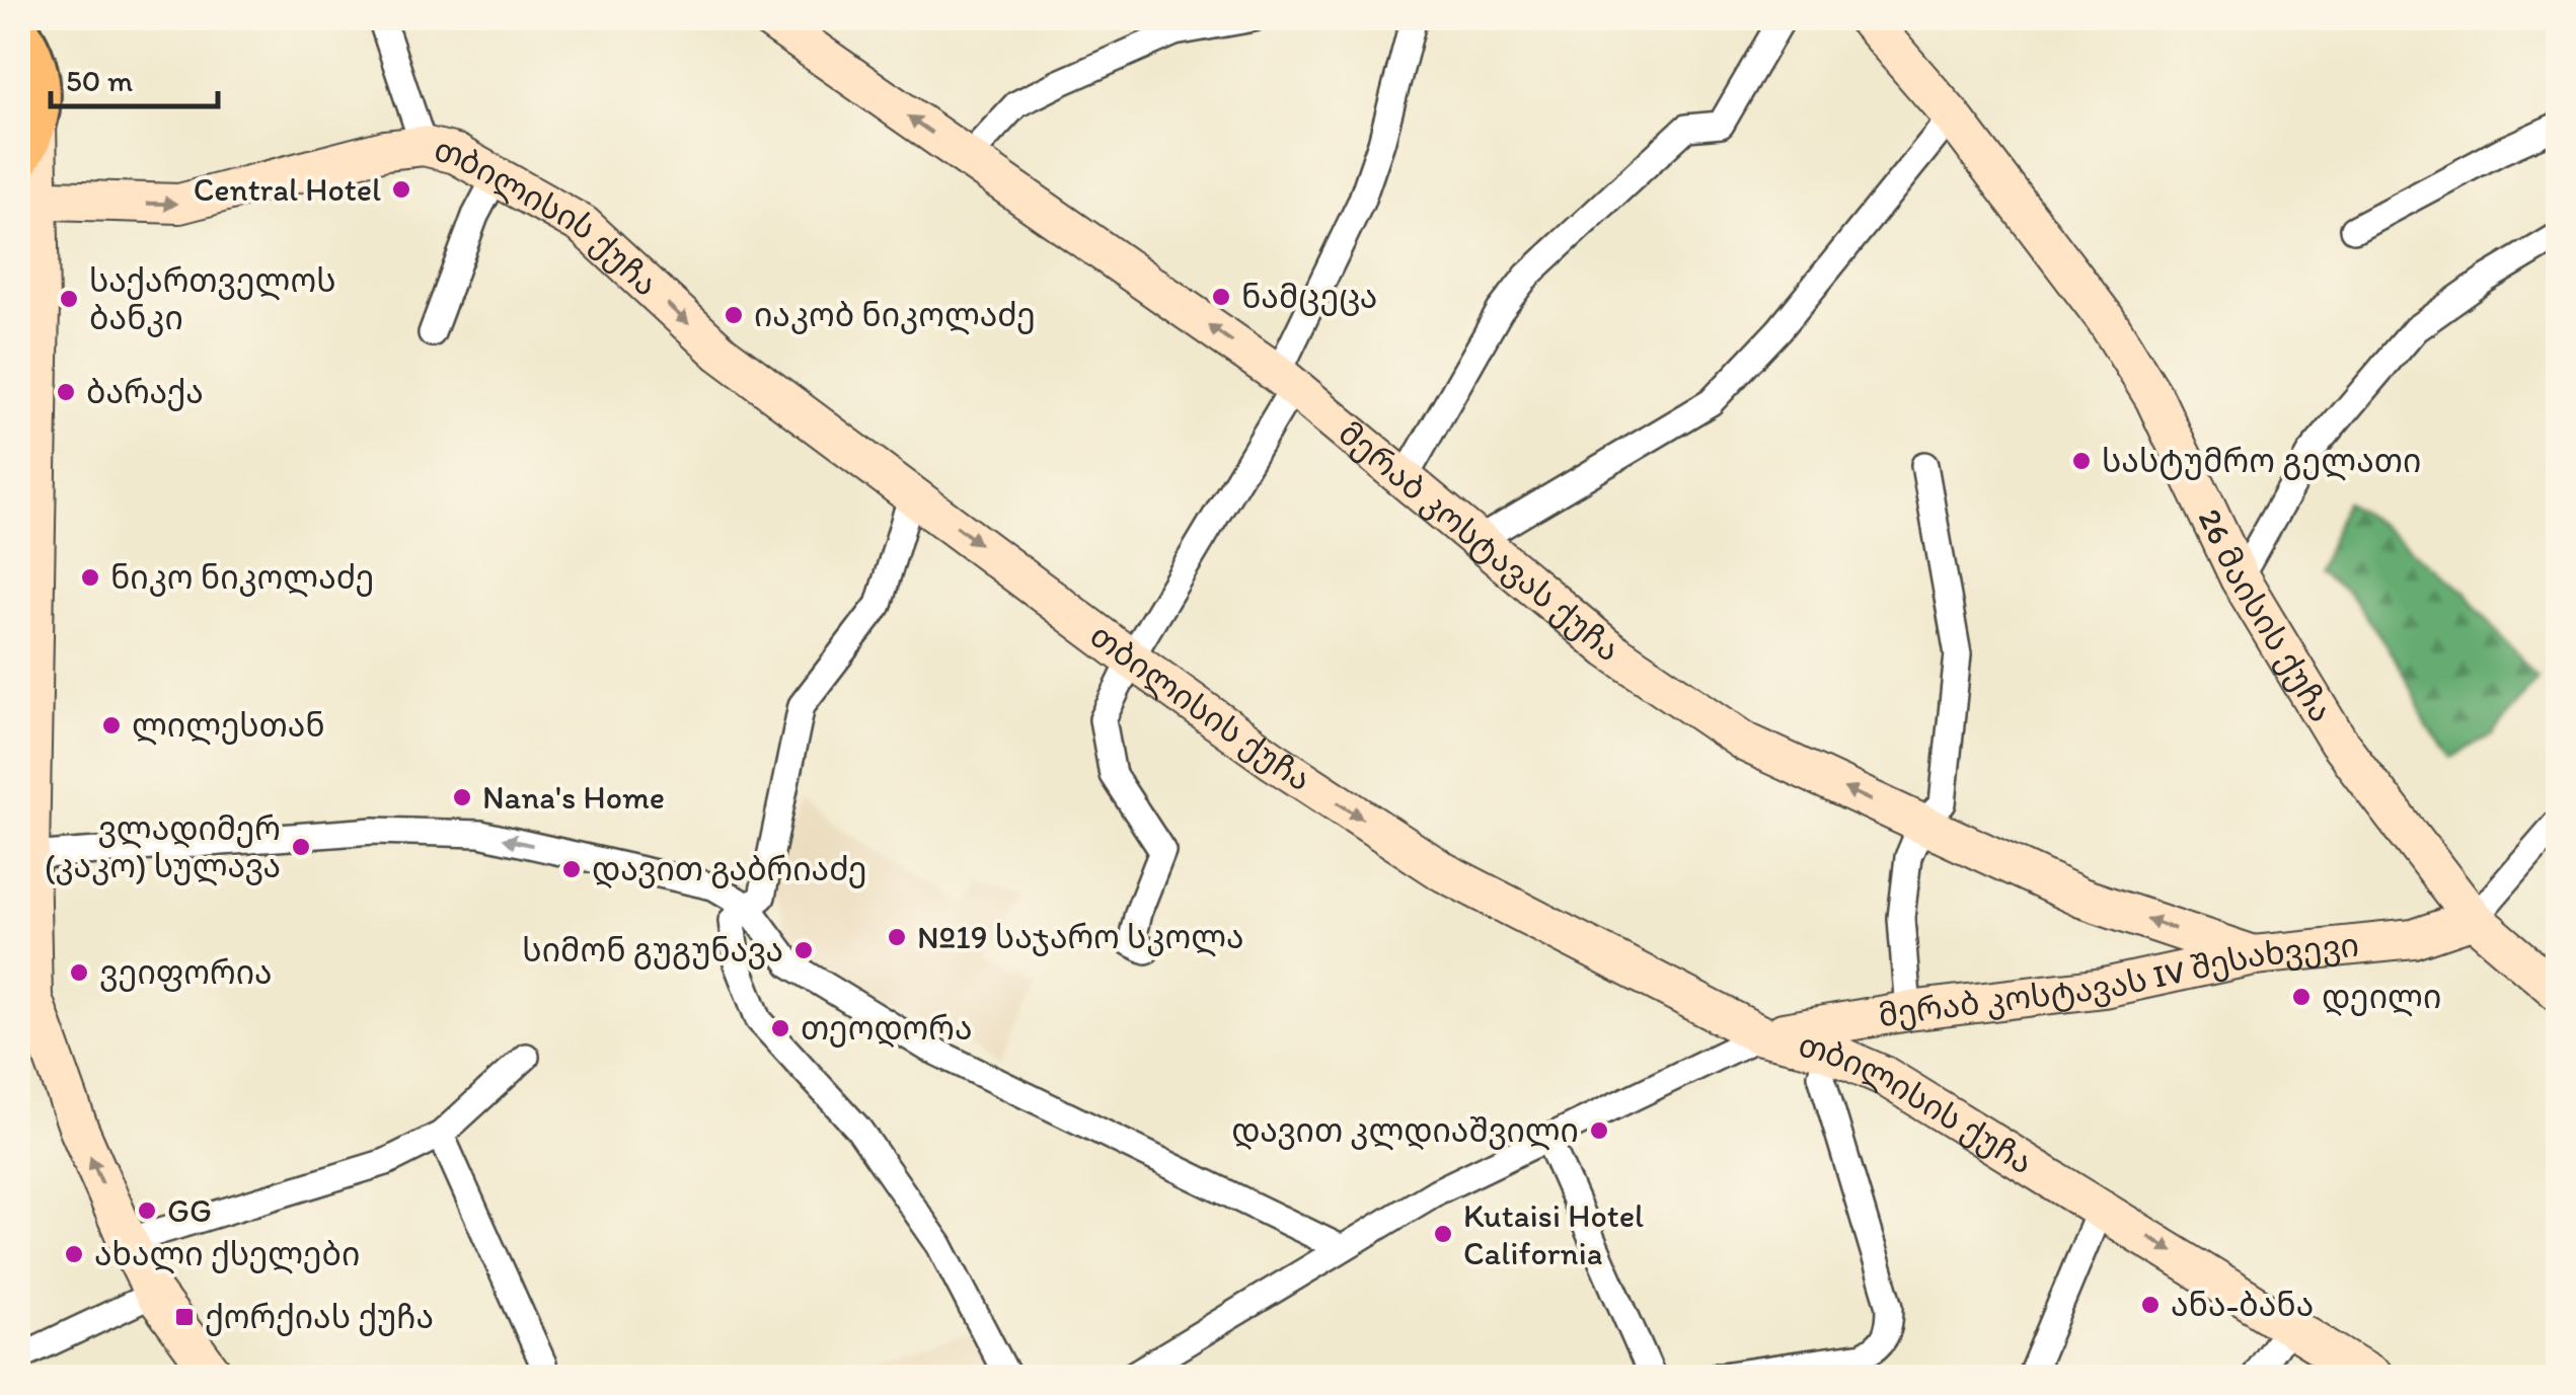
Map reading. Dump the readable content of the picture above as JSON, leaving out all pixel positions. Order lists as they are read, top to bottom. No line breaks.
{"streets":{"street":["თბილისის ქუჩა","მერაბ კოსტავას ქუჩა","26 მაისის ქუჩა","მერაბ კოსტავას IV შესახვევი"]},"crossings":[["თბილისის ქუჩა","მერაბ კოსტავას IV შესახვევი"],["მერაბ კოსტავას ქუჩა","მერაბ კოსტავას IV შესახვევი"],["26 მაისის ქუჩა","მერაბ კოსტავას IV შესახვევი"]],"one_way":["თბილისის ქუჩა","მერაბ კოსტავას ქუჩა"],"places":{"other":["Central Hotel","ნამცეცა","საქართველოს ბანკი","იაკობ ნიკოლაძე","ბარაქა","სასტუმრო გელათი","ნიკო ნიკოლაძე","ლილესთან","Nana's Home","ვლადიმერ (კაკო) სულავა","დავით გაბრიაძე","№19 საჯარო სკოლა","სიმონ გუგუნავა","ვეიფორია","დეილი","თეოდორა","დავით კლდიაშვილი","GG","Kutaisi Hotel California","ახალი ქსელები","ანა-ბანა"],"transit":["ქორქიას ქუჩა"]},"scale_bar":"50 m"}
